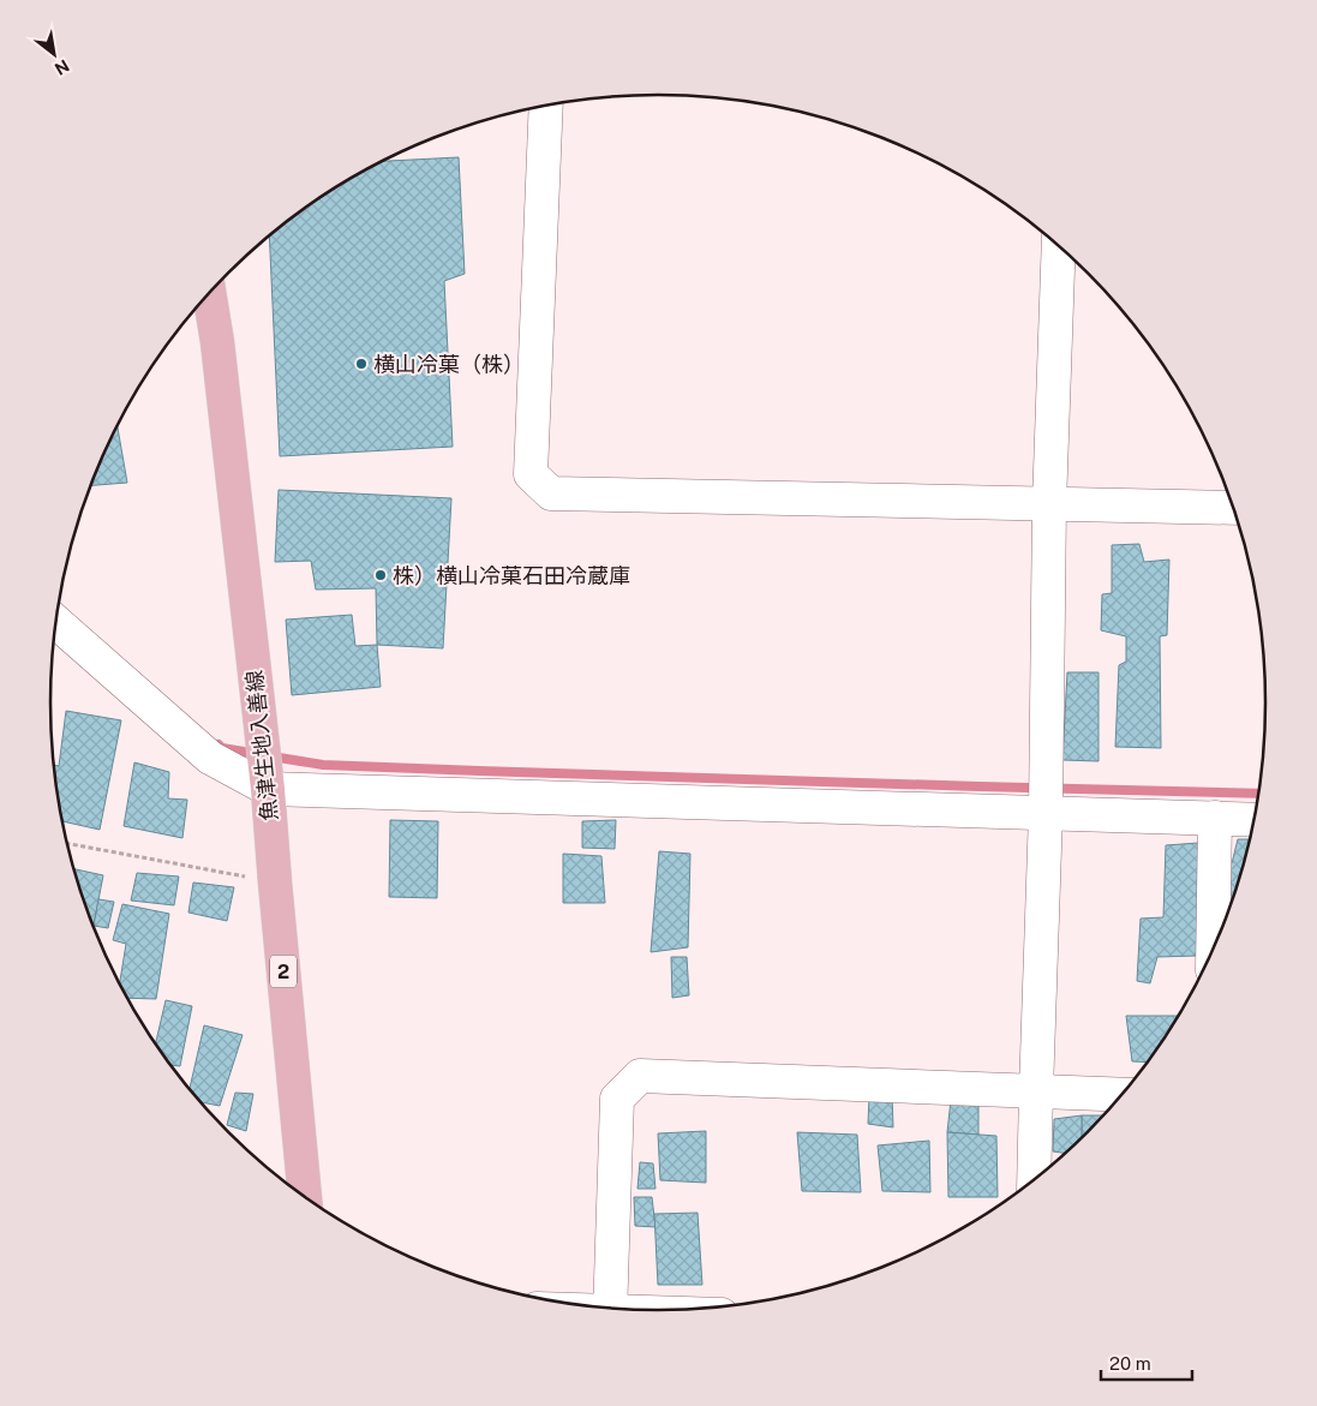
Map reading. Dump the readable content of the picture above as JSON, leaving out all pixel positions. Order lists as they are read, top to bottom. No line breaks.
{"streets":{"main road":["魚津生地入善線","2"]},"places":["横山冷菓（株）","株）横山冷菓石田冷蔵庫"],"scale_bar":"20 m","north":"bottom right"}
